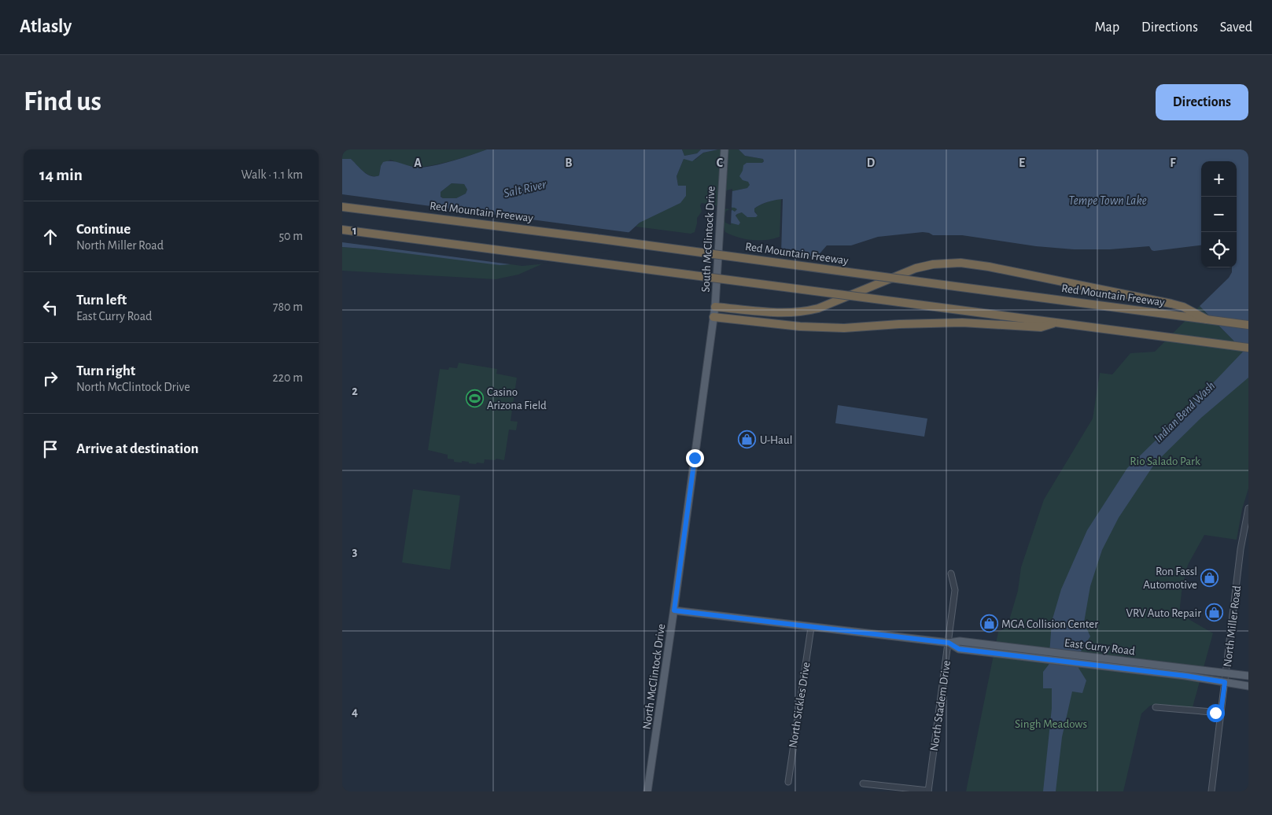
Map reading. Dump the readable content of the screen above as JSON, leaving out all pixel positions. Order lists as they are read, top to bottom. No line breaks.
{"streets":{"highway":["Red Mountain Freeway"],"main road":["South McClintock Drive","East Curry Road","North McClintock Drive"],"street":["North Miller Road","North Sickles Drive","North Stadem Drive"]},"crossings":[["South McClintock Drive","North McClintock Drive"],["North Miller Road","East Curry Road"],["East Curry Road","North McClintock Drive"],["East Curry Road","North Sickles Drive"],["East Curry Road","North Stadem Drive"]],"water":["Salt River","Tempe Town Lake","Indian Bend Wash"],"parks":["Rio Salado Park","Singh Meadows"],"places":{"sports":["Casino Arizona Field"],"shop":["U-Haul","Ron Fassl Automotive","VRV Auto Repair","MGA Collision Center"]},"page":{"header":"Atlasly","nav":["Map","Directions","Saved"],"buttons":"Directions","title":"Find us","heading":["14 min","Walk · 1.1 km"],"map_buttons":["+","−"],"list":[["Continue","North Miller Road","50 m"],["Turn left","East Curry Road","780 m"],["Turn right","North McClintock Drive","220 m"],"Arrive at destination"]},"grid":{"columns":["A","B","C","D","E","F"],"rows":["1","2","3","4"]}}
